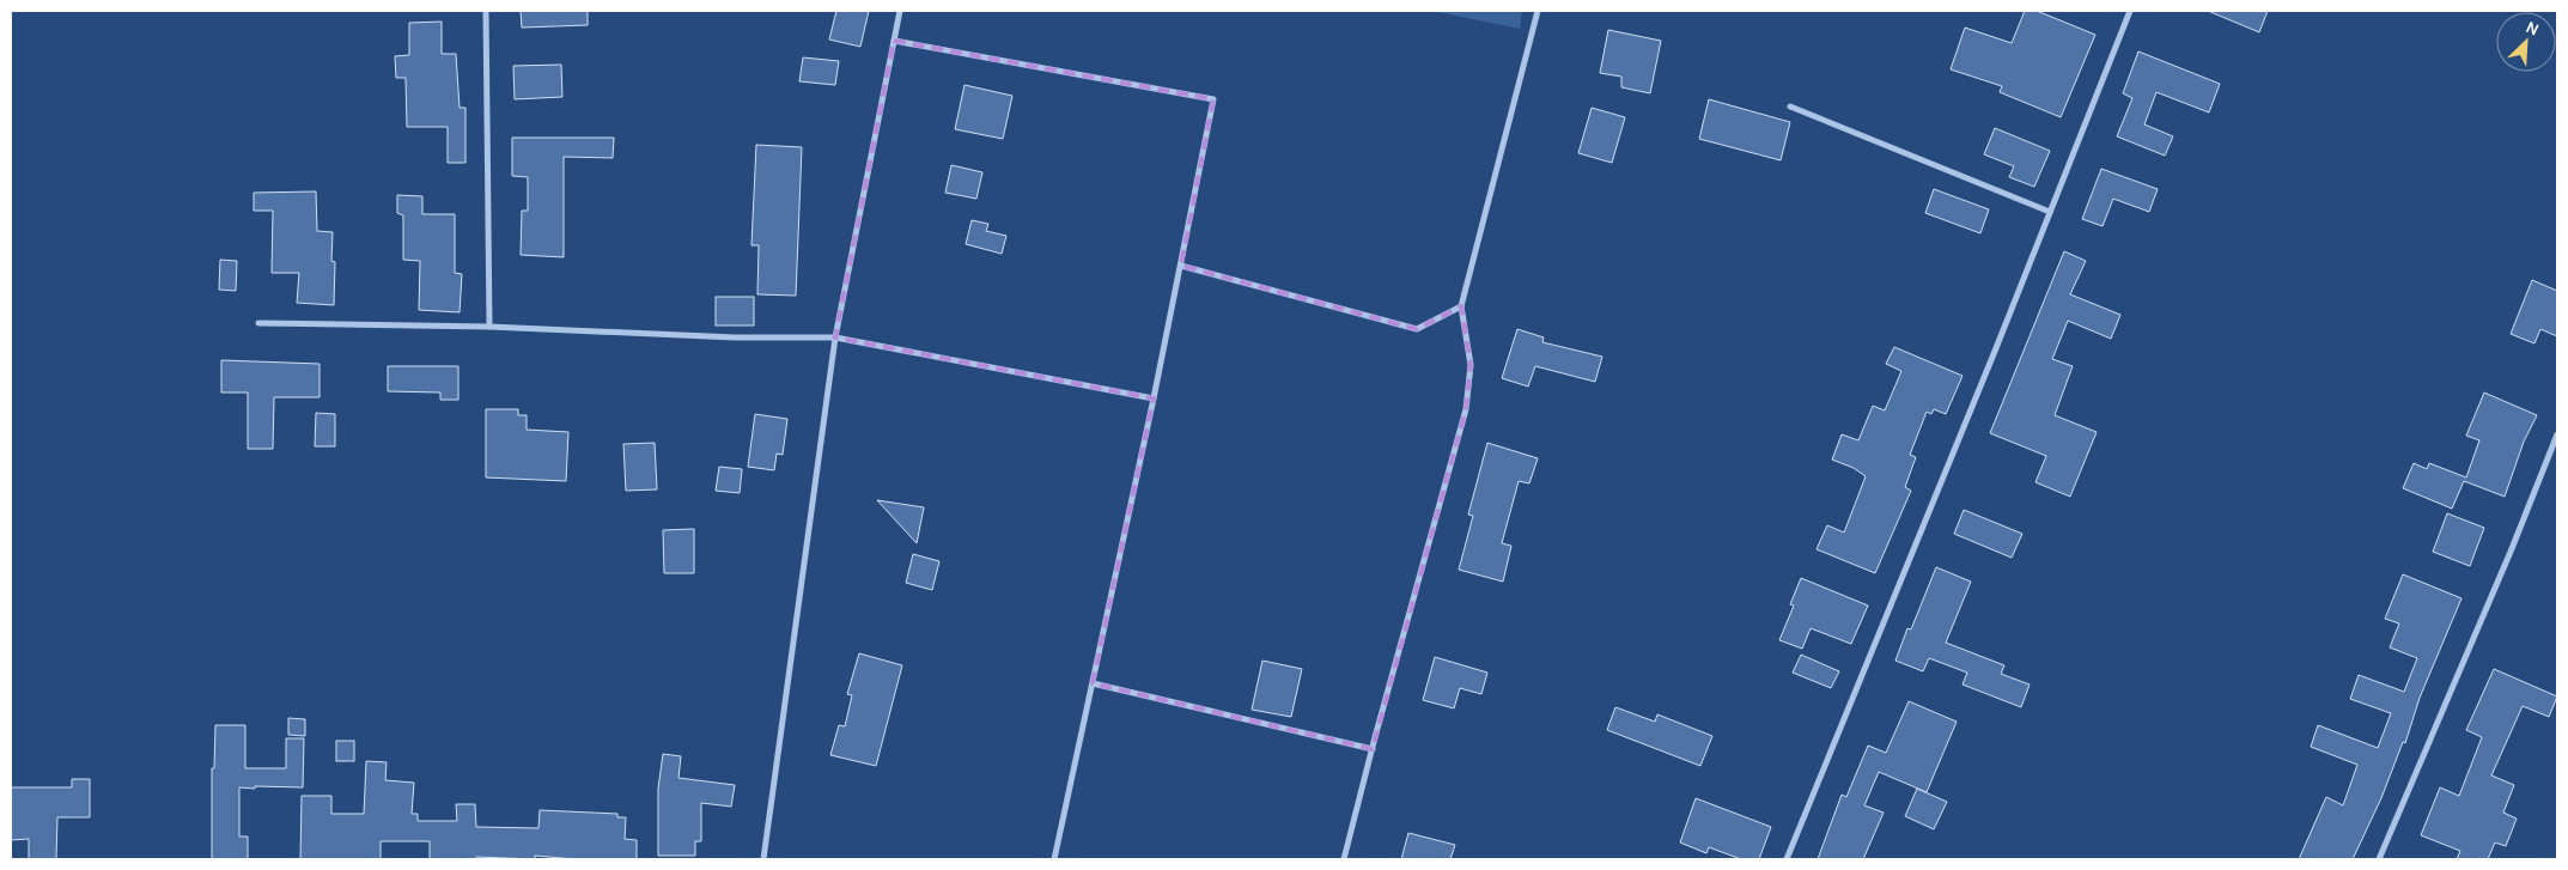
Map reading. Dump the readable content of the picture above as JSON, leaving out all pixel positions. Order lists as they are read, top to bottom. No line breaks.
{"north":"top right"}
